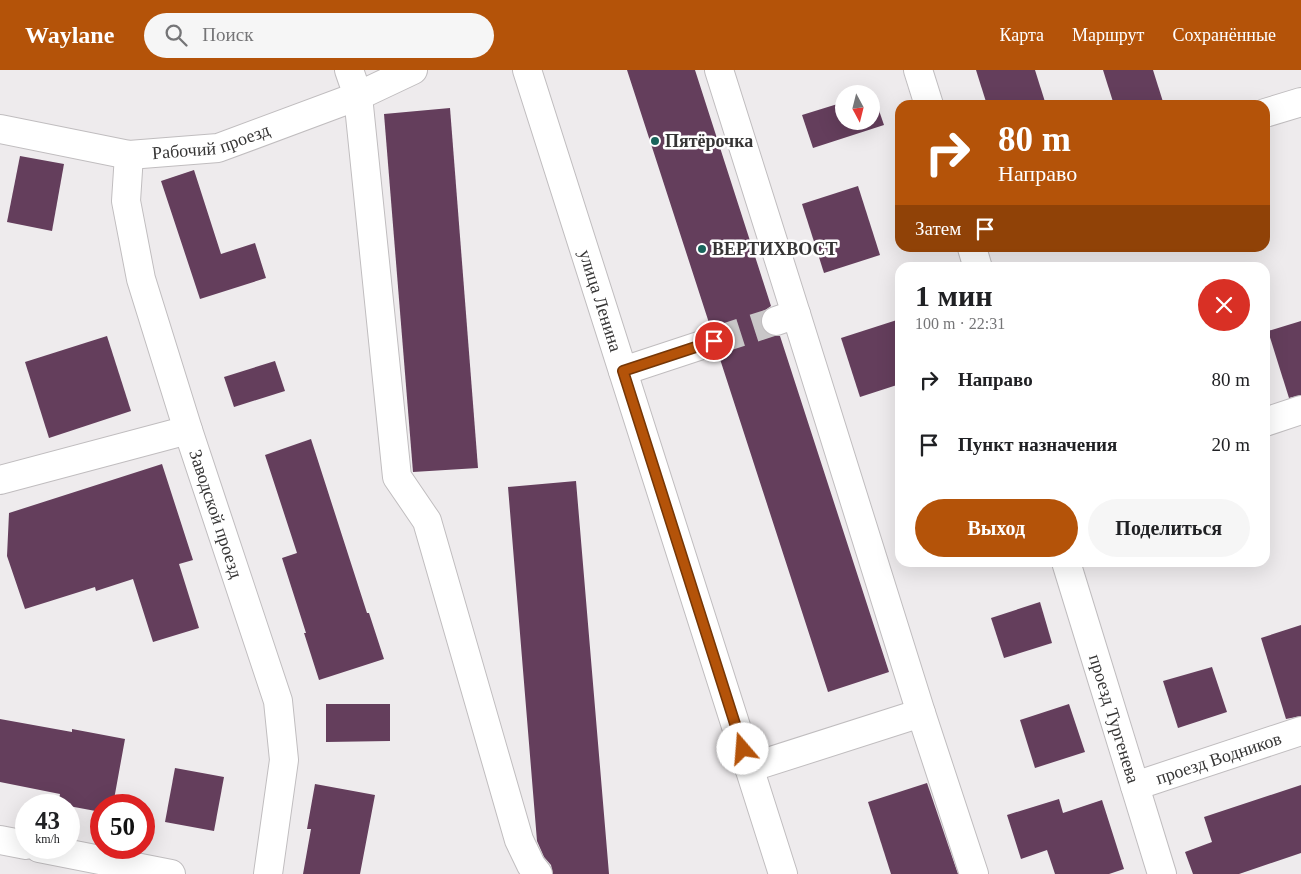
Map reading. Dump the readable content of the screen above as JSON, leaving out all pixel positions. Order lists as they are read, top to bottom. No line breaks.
{"streets":{"street":["Рабочий проезд","улица Ленина","Заводской проезд","проезд Тургенева","проезд Водников"]},"crossings":[["Рабочий проезд","Заводской проезд"],["проезд Тургенева","проезд Водников"]],"places":["Пятёрочка","ВЕРТИХВОСТ"],"north":"bottom","page":{"header":"Waylane","search":"Поиск","nav":["Карта","Маршрут","Сохранённые"],"turn":["80 m","Направо"],"then":"Затем","heading":["1 мин","100 m · 22:31"],"list":[{"name":"Направо","value":"80 m"},{"name":"Пункт назначения","value":"20 m"}],"buttons":["Выход","Поделиться"],"speed":"43 km/h","limit":"50"}}
